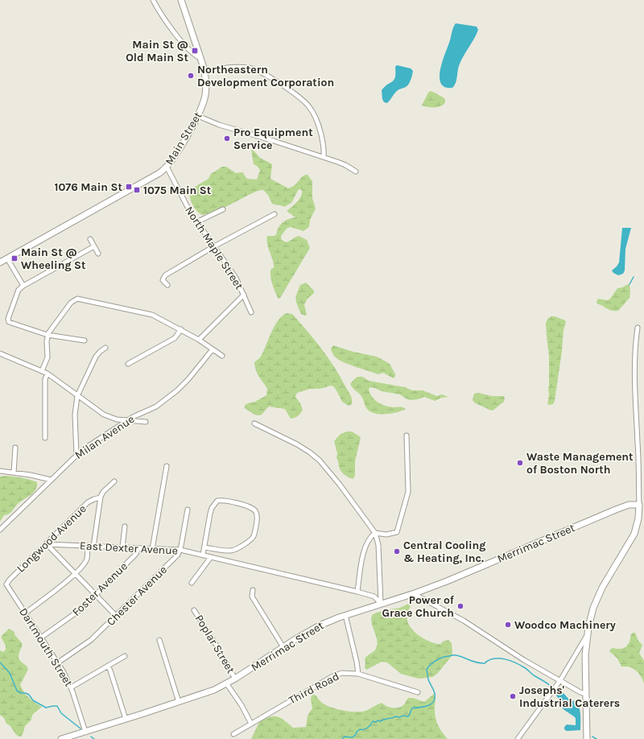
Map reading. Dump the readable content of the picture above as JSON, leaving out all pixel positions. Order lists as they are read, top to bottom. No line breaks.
{"streets":{"main road":["Main Street","Merrimac Street"],"street":["North Maple Street","Milan Avenue","Longwood Avenue","East Dexter Avenue","Foster Avenue","Chester Avenue","Poplar Street","Dartmouth Street","Third Road"]},"crossings":[["Main Street","North Maple Street"],["Longwood Avenue","East Dexter Avenue"],["Longwood Avenue","Dartmouth Street"],["Merrimac Street","Poplar Street"],["Merrimac Street","Dartmouth Street"],["East Dexter Avenue","Foster Avenue"],["East Dexter Avenue","Chester Avenue"],["Foster Avenue","Dartmouth Street"],["Chester Avenue","Dartmouth Street"]],"places":{"transit":["Main St @ Old Main St","1076 Main St","1075 Main St","Main St @ Wheeling St"],"other":["Northeastern Development Corporation","Pro Equipment Service","Waste Management of Boston North","Central Cooling & Heating, Inc.","Power of Grace Church","Woodco Machinery","Josephs' Industrial Caterers"]}}
